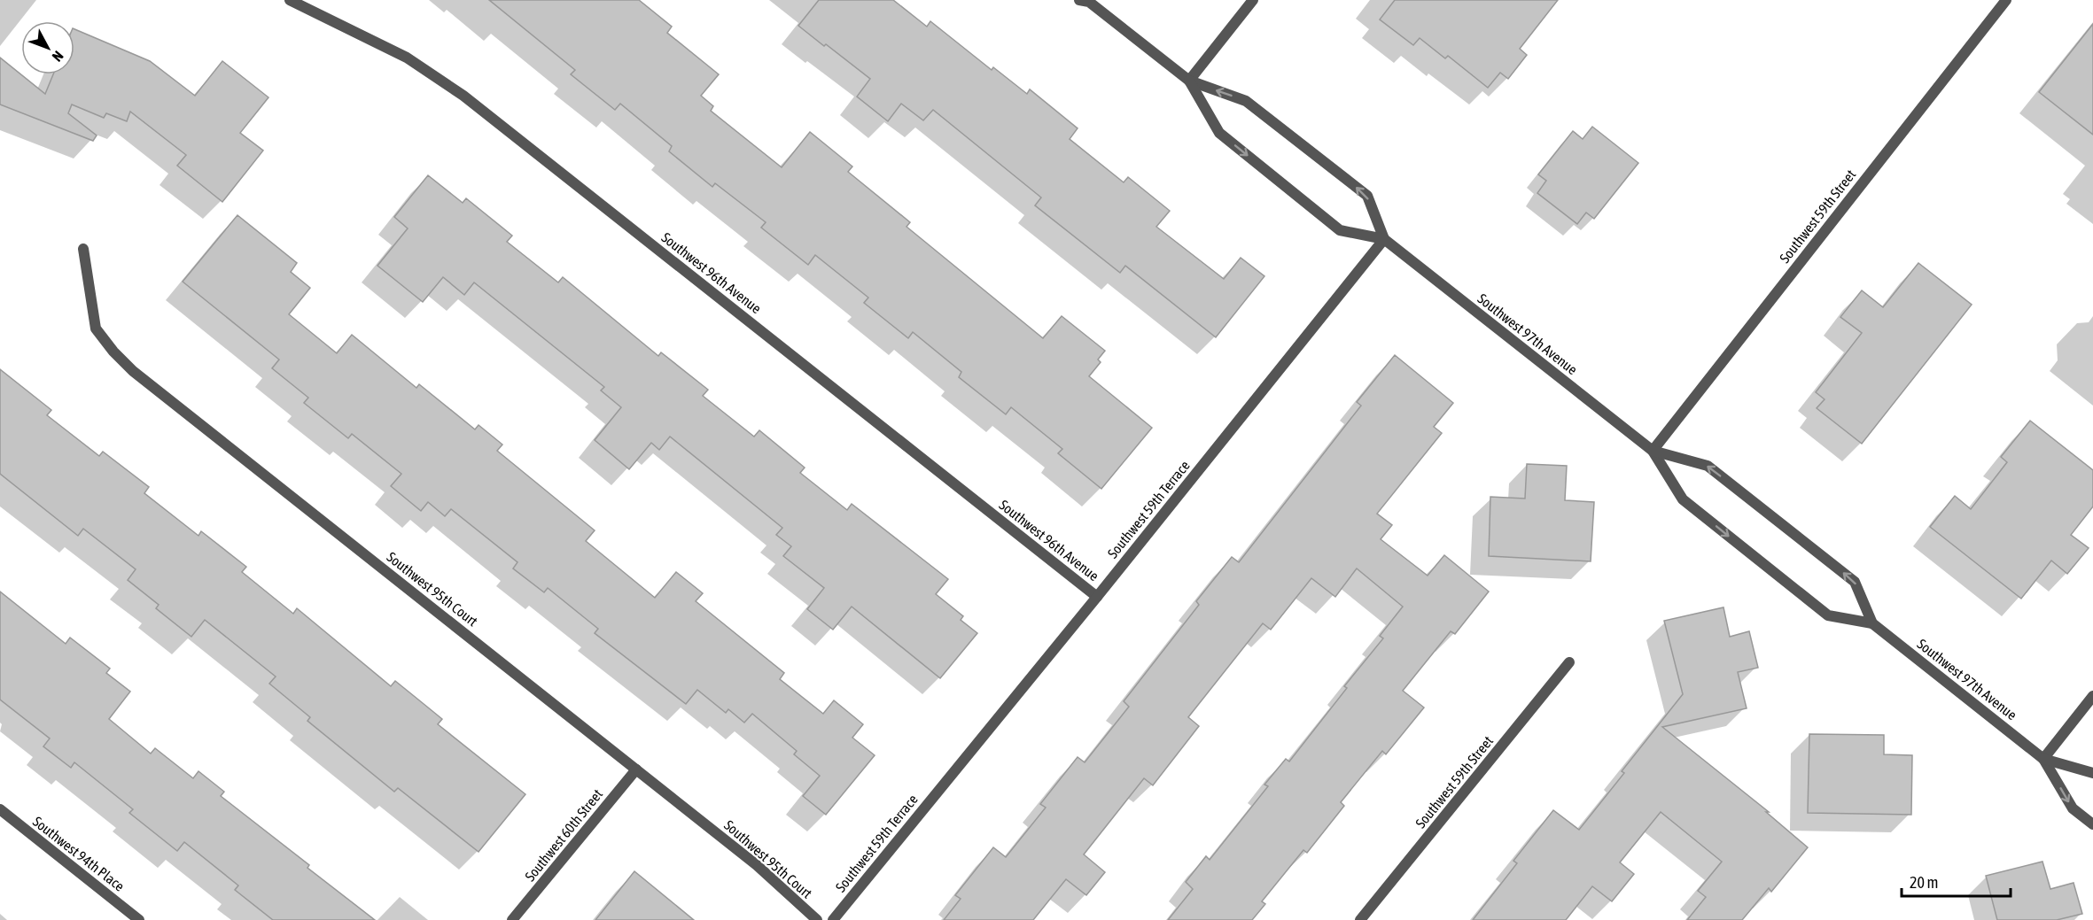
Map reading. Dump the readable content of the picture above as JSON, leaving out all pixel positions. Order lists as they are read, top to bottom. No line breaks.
{"streets":{"street":["Southwest 59th Street","Southwest 96th Avenue","Southwest 97th Avenue","Southwest 59th Terrace","Southwest 95th Court","Southwest 60th Street","Southwest 94th Place"]},"crossings":[["Southwest 59th Street","Southwest 97th Avenue"],["Southwest 96th Avenue","Southwest 59th Terrace"],["Southwest 97th Avenue","Southwest 59th Terrace"],["Southwest 95th Court","Southwest 60th Street"]],"scale_bar":"20 m","north":"bottom right"}
